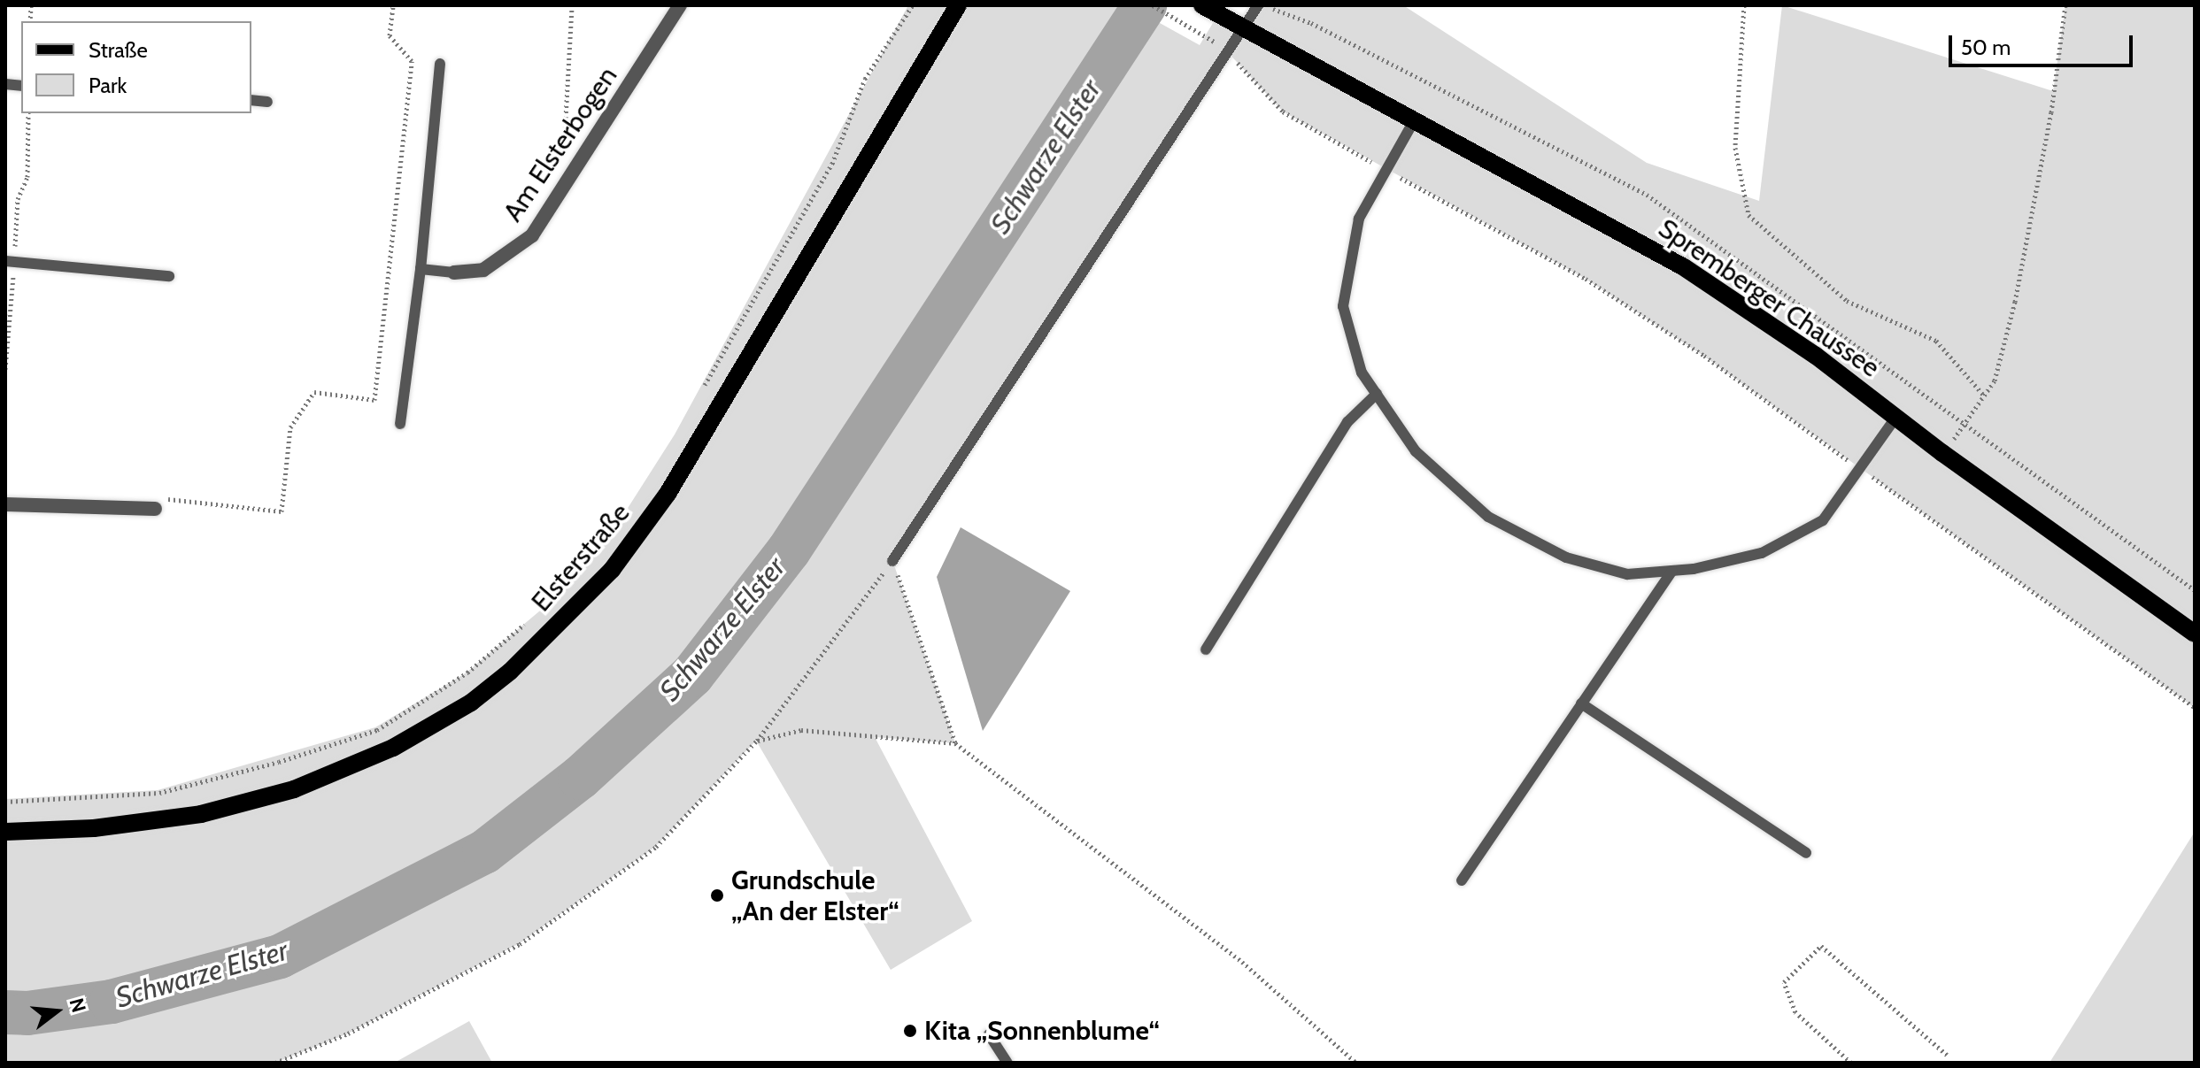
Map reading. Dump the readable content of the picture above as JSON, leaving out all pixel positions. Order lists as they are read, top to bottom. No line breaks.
{"streets":{"main road":["Spremberger Chaussee","Elsterstraße"],"street":["Am Elsterbogen"]},"water":["Schwarze Elster"],"places":["Grundschule „An der Elster“","Kita „Sonnenblume“"],"legend":["Straße","Park"],"scale_bar":"50 m","north":"right"}
